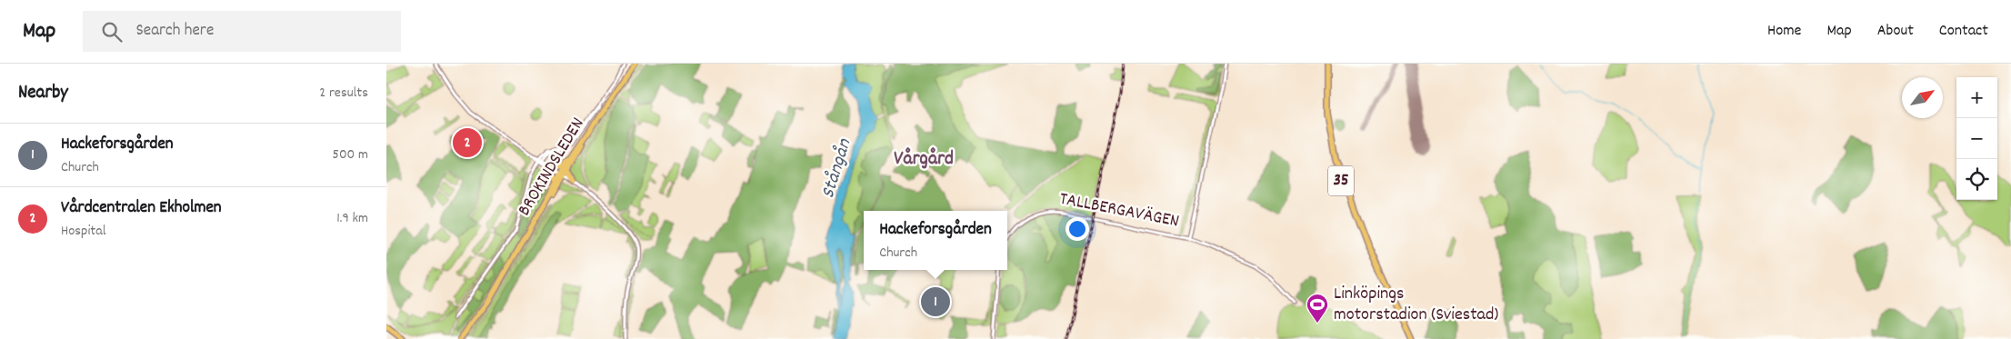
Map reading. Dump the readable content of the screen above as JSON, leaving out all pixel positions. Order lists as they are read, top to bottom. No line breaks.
{"streets":{"main road":["BROKINDSLEDEN","35"],"street":["TALLBERGAVÄGEN"]},"districts":["Vårgård"],"water":["Stångån"],"places":{"sports":["Linköpings motorstadion (Sviestad)"]},"north":"top right","page":{"header":"Map","search":"Search here","nav":["Home","Map","About","Contact"],"heading":["Nearby","2 results"],"map_buttons":["+","−"],"list":[{"mark":"1","name":"Hackeforsgården","note":"Church","value":"500 m"},{"mark":"2","name":"Vårdcentralen Ekholmen","note":"Hospital","value":"1.9 km"}],"pins":["2","1"],"popup":["Hackeforsgården","Church"]}}
